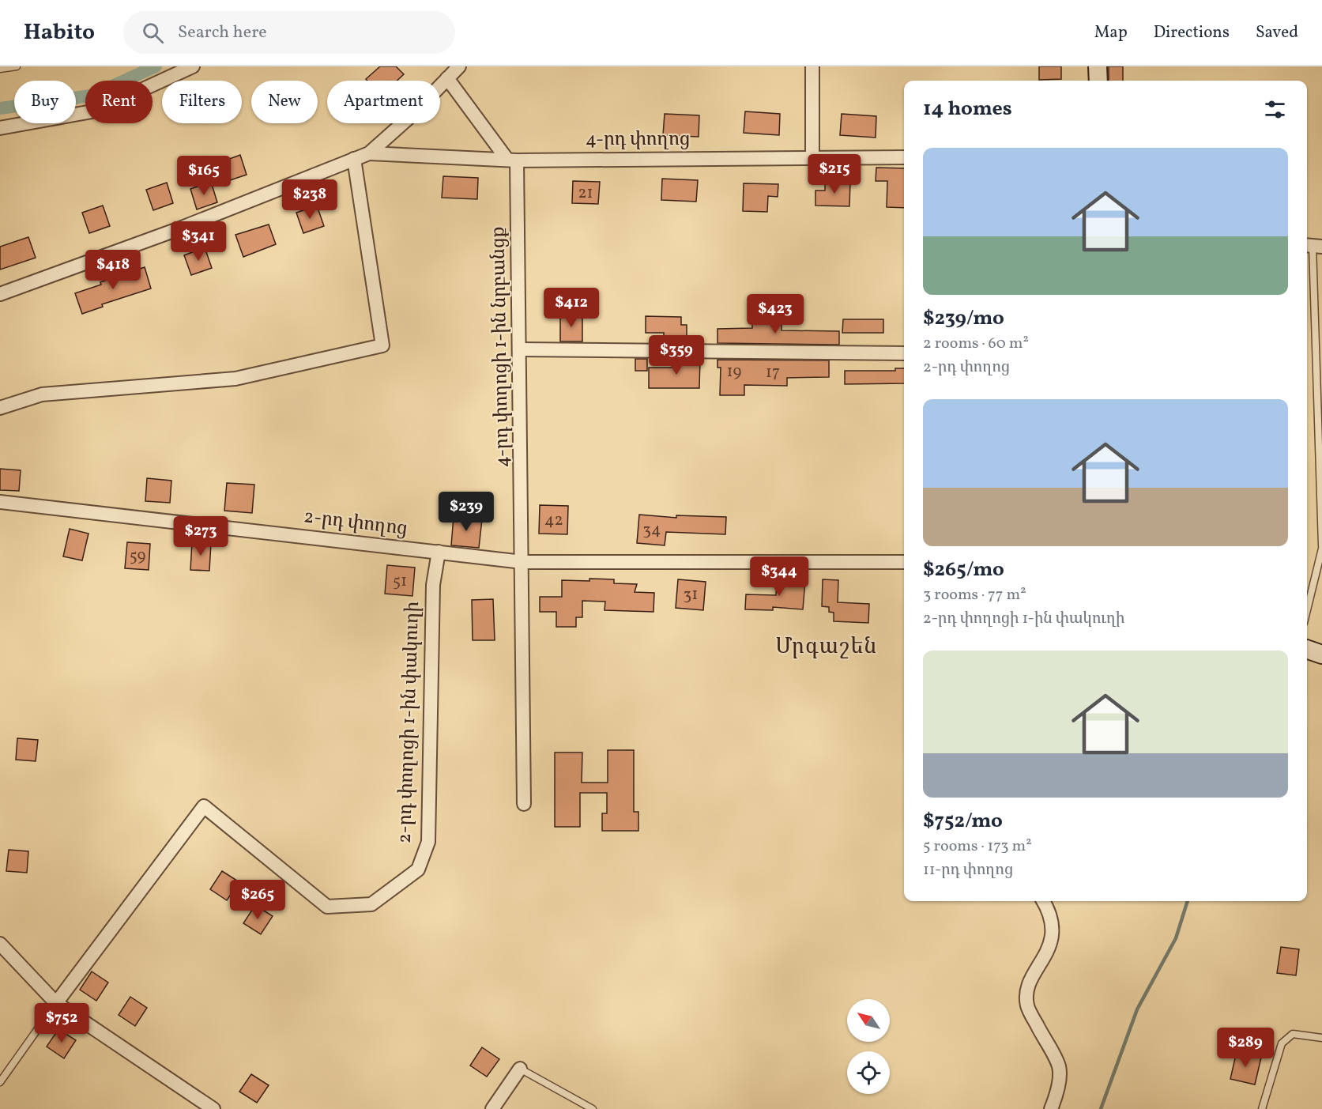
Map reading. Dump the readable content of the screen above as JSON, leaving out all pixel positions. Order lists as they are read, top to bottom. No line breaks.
{"streets":{"street":["4-րդ փողոց","4-րդ փողոցի 1-ին նրբանցք","2-րդ փողոց","2-րդ փողոցի 1-ին փակուղի"]},"crossings":[["4-րդ փողոց","4-րդ փողոցի 1-ին նրբանցք"],["4-րդ փողոցի 1-ին նրբանցք","2-րդ փողոց"],["2-րդ փողոց","2-րդ փողոցի 1-ին փակուղի"]],"districts":["Մրգաշեն"],"house_numbers":["21","19","17","42","34","59","51","31"],"north":"top left","page":{"header":"Habito","search":"Search here","nav":["Map","Directions","Saved"],"chip":["Buy","Rent","Filters","New","Apartment"],"heading":"14 homes","list":[{"name":"$239/mo","note":"2 rooms · 60 m² · 2-րդ փողոց"},{"name":"$265/mo","note":"3 rooms · 77 m² · 2-րդ փողոցի 1-ին փակուղի"},{"name":"$752/mo","note":"5 rooms · 173 m² · 11-րդ փողոց"}],"price":["$215","$165","$238","$341","$418","$412","$423","$359","$239","$273","$344","$265","$752","$289"]}}
